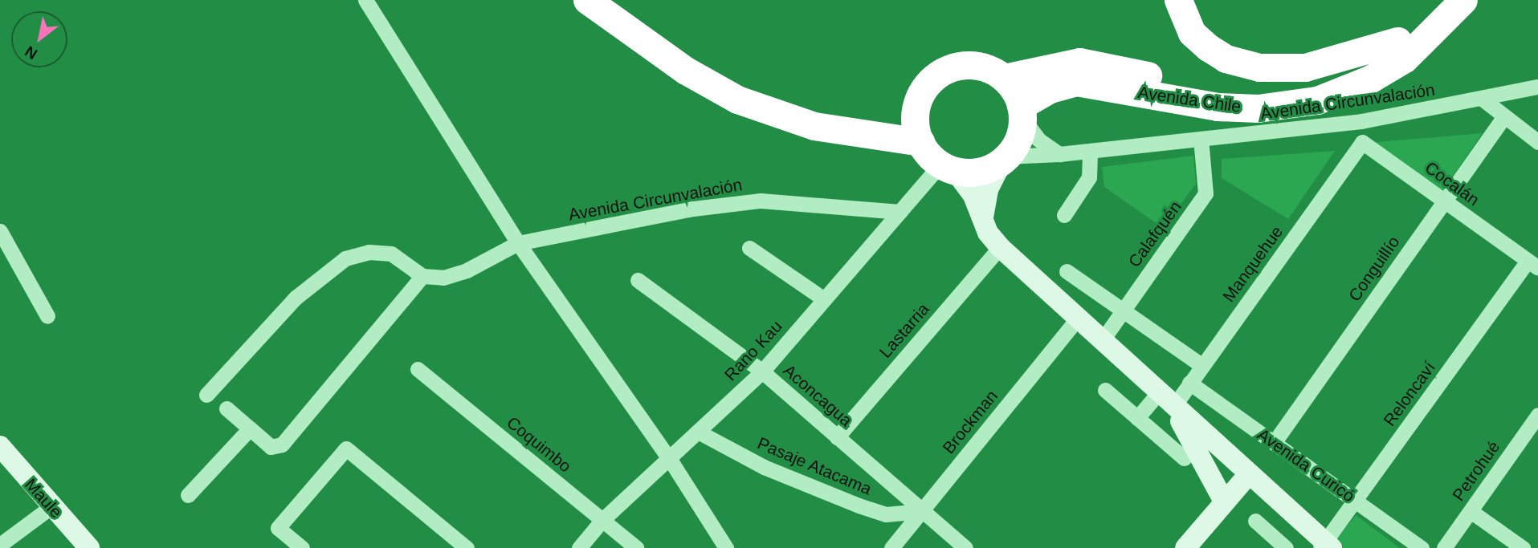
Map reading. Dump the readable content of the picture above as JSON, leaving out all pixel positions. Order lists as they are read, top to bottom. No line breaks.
{"streets":{"highway":["Avenida Chile"],"main road":["Maule"],"street":["Avenida Circunvalación","Cocalán","Calafquén","Manquehue","Conguillío","Lastarria","Rano Kau","Reloncaví","Aconcagua","Brockman","Coquimbo","Avenida Curicó","Pasaje Atacama","Petrohué"]},"crossings":[["Avenida Chile","Avenida Circunvalación"],["Avenida Chile","Rano Kau"],["Avenida Circunvalación","Calafquén"],["Avenida Circunvalación","Rano Kau"],["Cocalán","Manquehue"],["Cocalán","Conguillío"],["Cocalán","Reloncaví"],["Manquehue","Avenida Curicó"],["Conguillío","Avenida Curicó"],["Lastarria","Aconcagua"],["Rano Kau","Aconcagua"],["Rano Kau","Coquimbo"],["Rano Kau","Pasaje Atacama"],["Reloncaví","Avenida Curicó"],["Aconcagua","Brockman"],["Aconcagua","Pasaje Atacama"],["Brockman","Pasaje Atacama"]],"north":"bottom left"}
